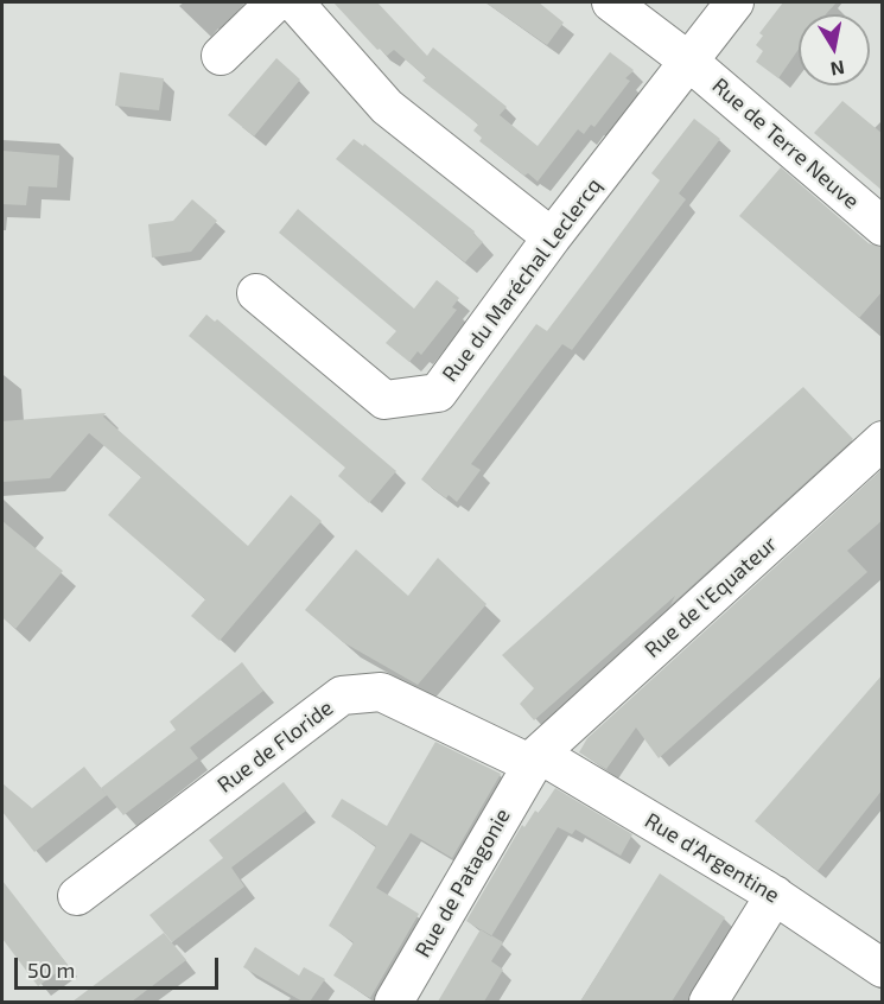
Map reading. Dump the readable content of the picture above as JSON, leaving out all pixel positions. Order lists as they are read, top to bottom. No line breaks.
{"streets":{"street":["Rue de Terre Neuve","Rue du Maréchal Leclercq","Rue de l'Equateur","Rue de Floride","Rue d'Argentine","Rue de Patagonie"]},"crossings":[["Rue de Terre Neuve","Rue du Maréchal Leclercq"],["Rue de l'Equateur","Rue de Floride"],["Rue de l'Equateur","Rue d'Argentine"],["Rue de l'Equateur","Rue de Patagonie"],["Rue de Floride","Rue d'Argentine"],["Rue de Floride","Rue de Patagonie"],["Rue d'Argentine","Rue de Patagonie"]],"scale_bar":"50 m","north":"bottom"}
